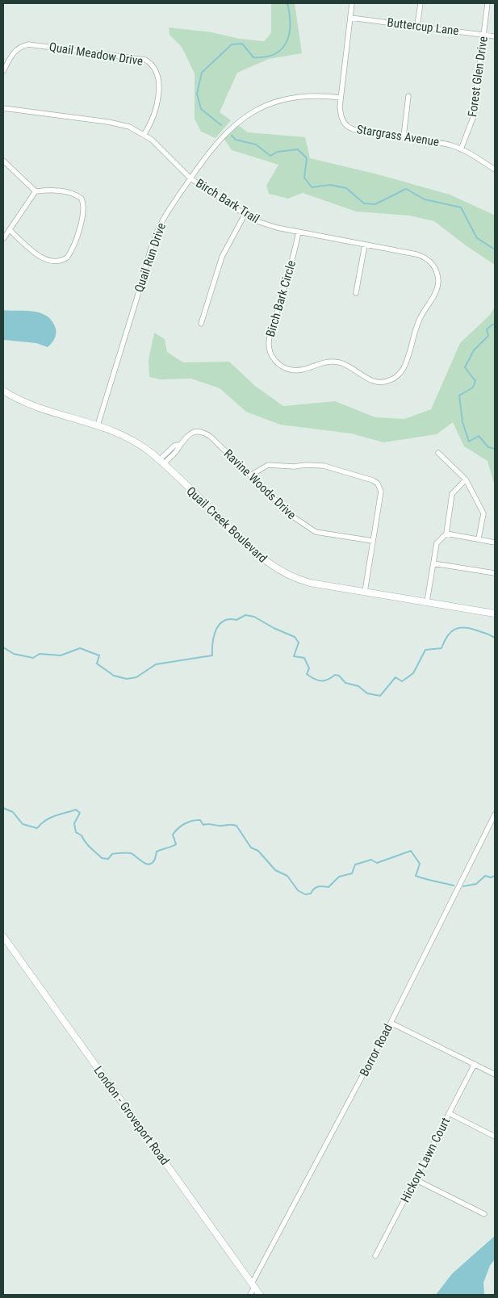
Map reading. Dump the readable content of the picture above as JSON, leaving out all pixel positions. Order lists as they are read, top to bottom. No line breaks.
{"streets":{"street":["Buttercup Lane","Quail Meadow Drive","Forest Glen Drive","Stargrass Avenue","Birch Bark Trail","Quail Run Drive","Birch Bark Circle","Ravine Woods Drive","Quail Creek Boulevard","Borror Road","London - Groveport Road","Hickory Lawn Court"]},"crossings":[["Buttercup Lane","Forest Glen Drive"],["Buttercup Lane","Stargrass Avenue"],["Quail Meadow Drive","Birch Bark Trail"],["Forest Glen Drive","Stargrass Avenue"],["Stargrass Avenue","Quail Run Drive"],["Birch Bark Trail","Quail Run Drive"],["Birch Bark Trail","Birch Bark Circle"],["Quail Run Drive","Quail Creek Boulevard"],["Ravine Woods Drive","Quail Creek Boulevard"],["Borror Road","London - Groveport Road"]]}
